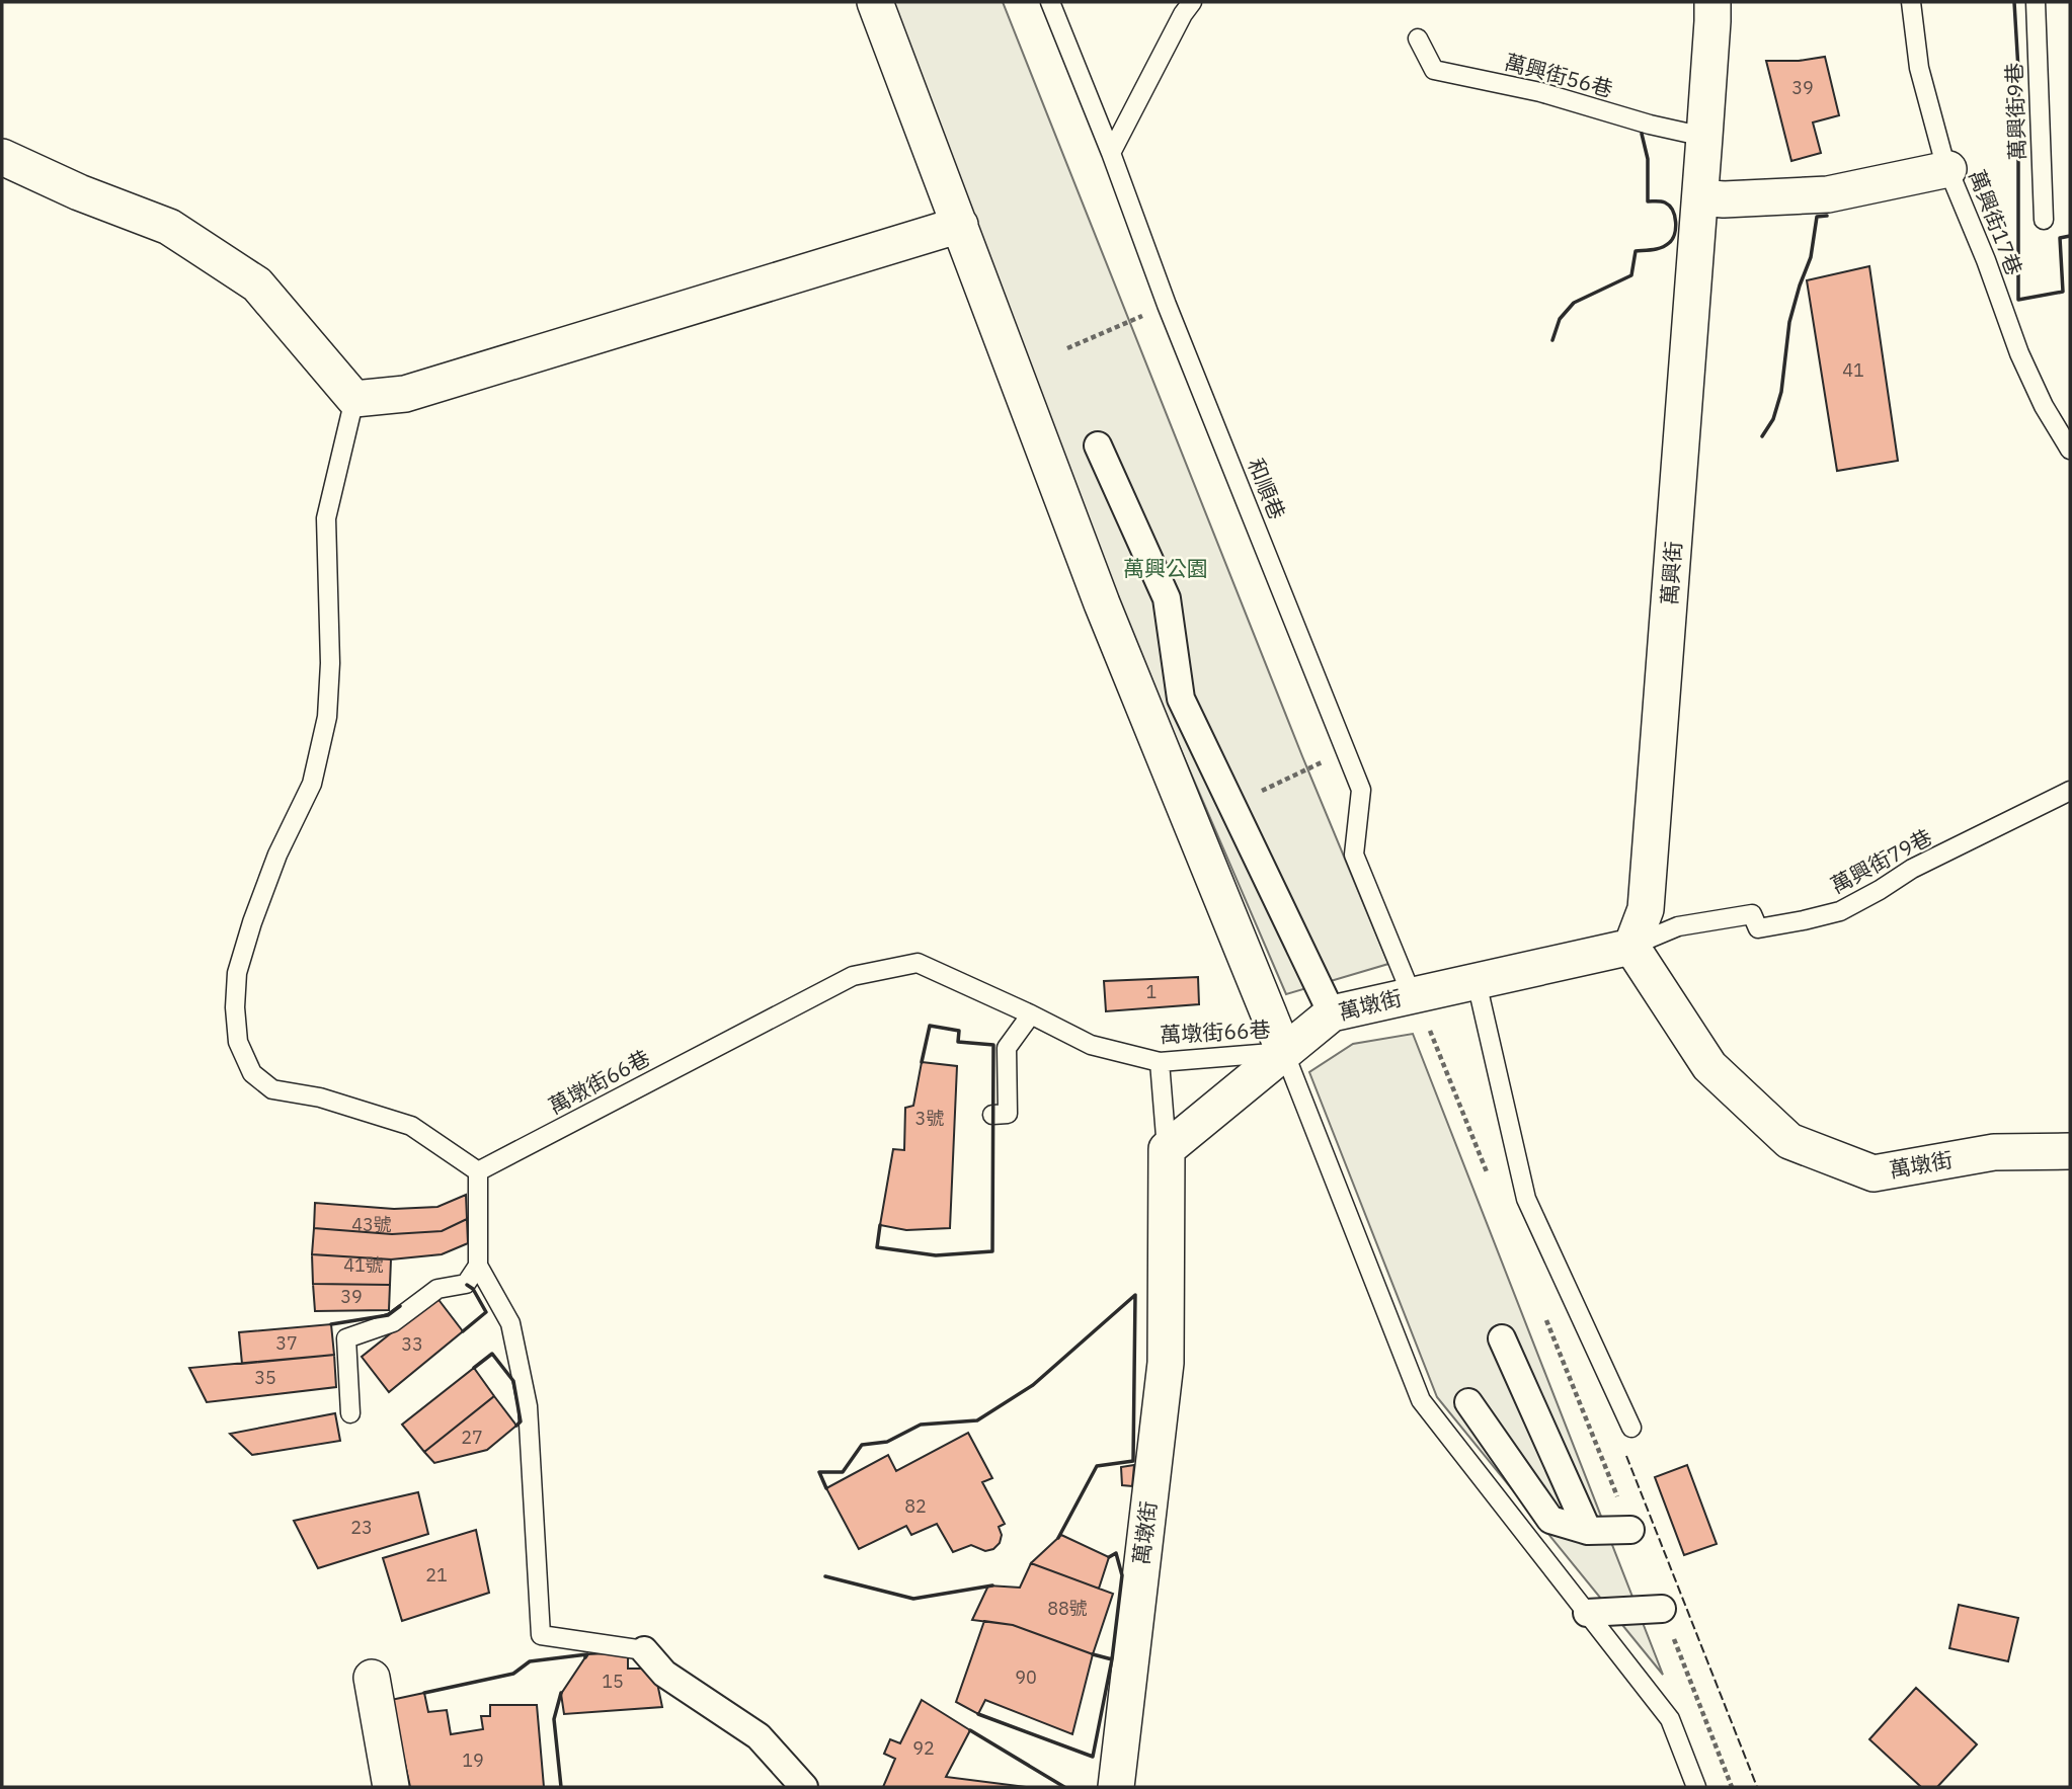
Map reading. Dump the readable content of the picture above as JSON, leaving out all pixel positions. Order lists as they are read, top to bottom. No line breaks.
{"streets":{"street":["萬興街","萬墩街"],"lane":["萬興街56巷","萬興街9巷","萬興街17巷","和順巷","萬興街79巷","萬墩街66巷"]},"crossings":[["萬興街56巷","萬興街"],["和順巷","萬墩街"],["萬興街","萬興街79巷"],["萬興街","萬墩街"],["萬興街79巷","萬墩街"],["萬墩街","萬墩街66巷"]],"parks":["萬興公園"],"house_numbers":["39","41","1","3號","43號","41號","39","37","33","35","27","82","23","21","88號","90","15","92","19"]}
